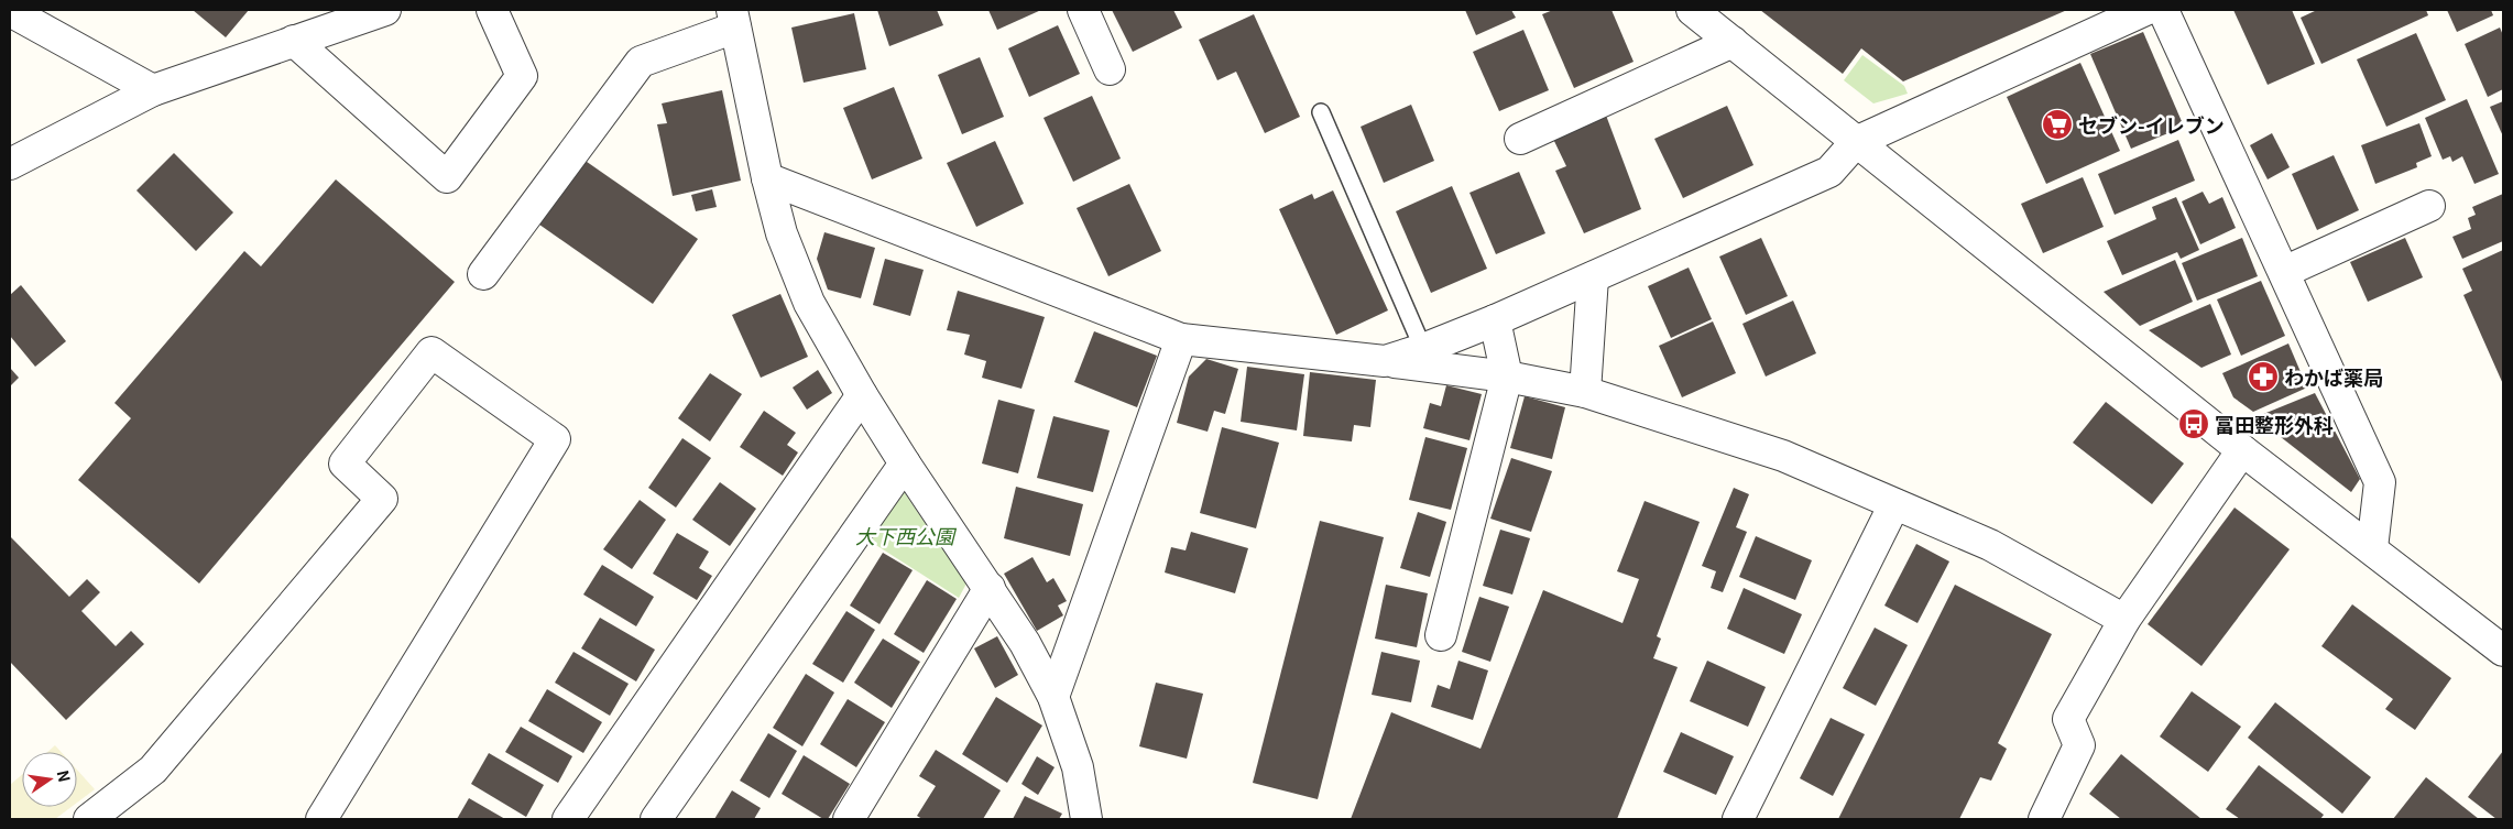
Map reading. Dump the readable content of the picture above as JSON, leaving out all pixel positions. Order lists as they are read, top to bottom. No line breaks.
{"parks":["大下西公園"],"places":{"supermarket":["セブン-イレブン"],"pharmacy":["わかば薬局"],"bus stop":["冨田整形外科"]},"north":"right"}
